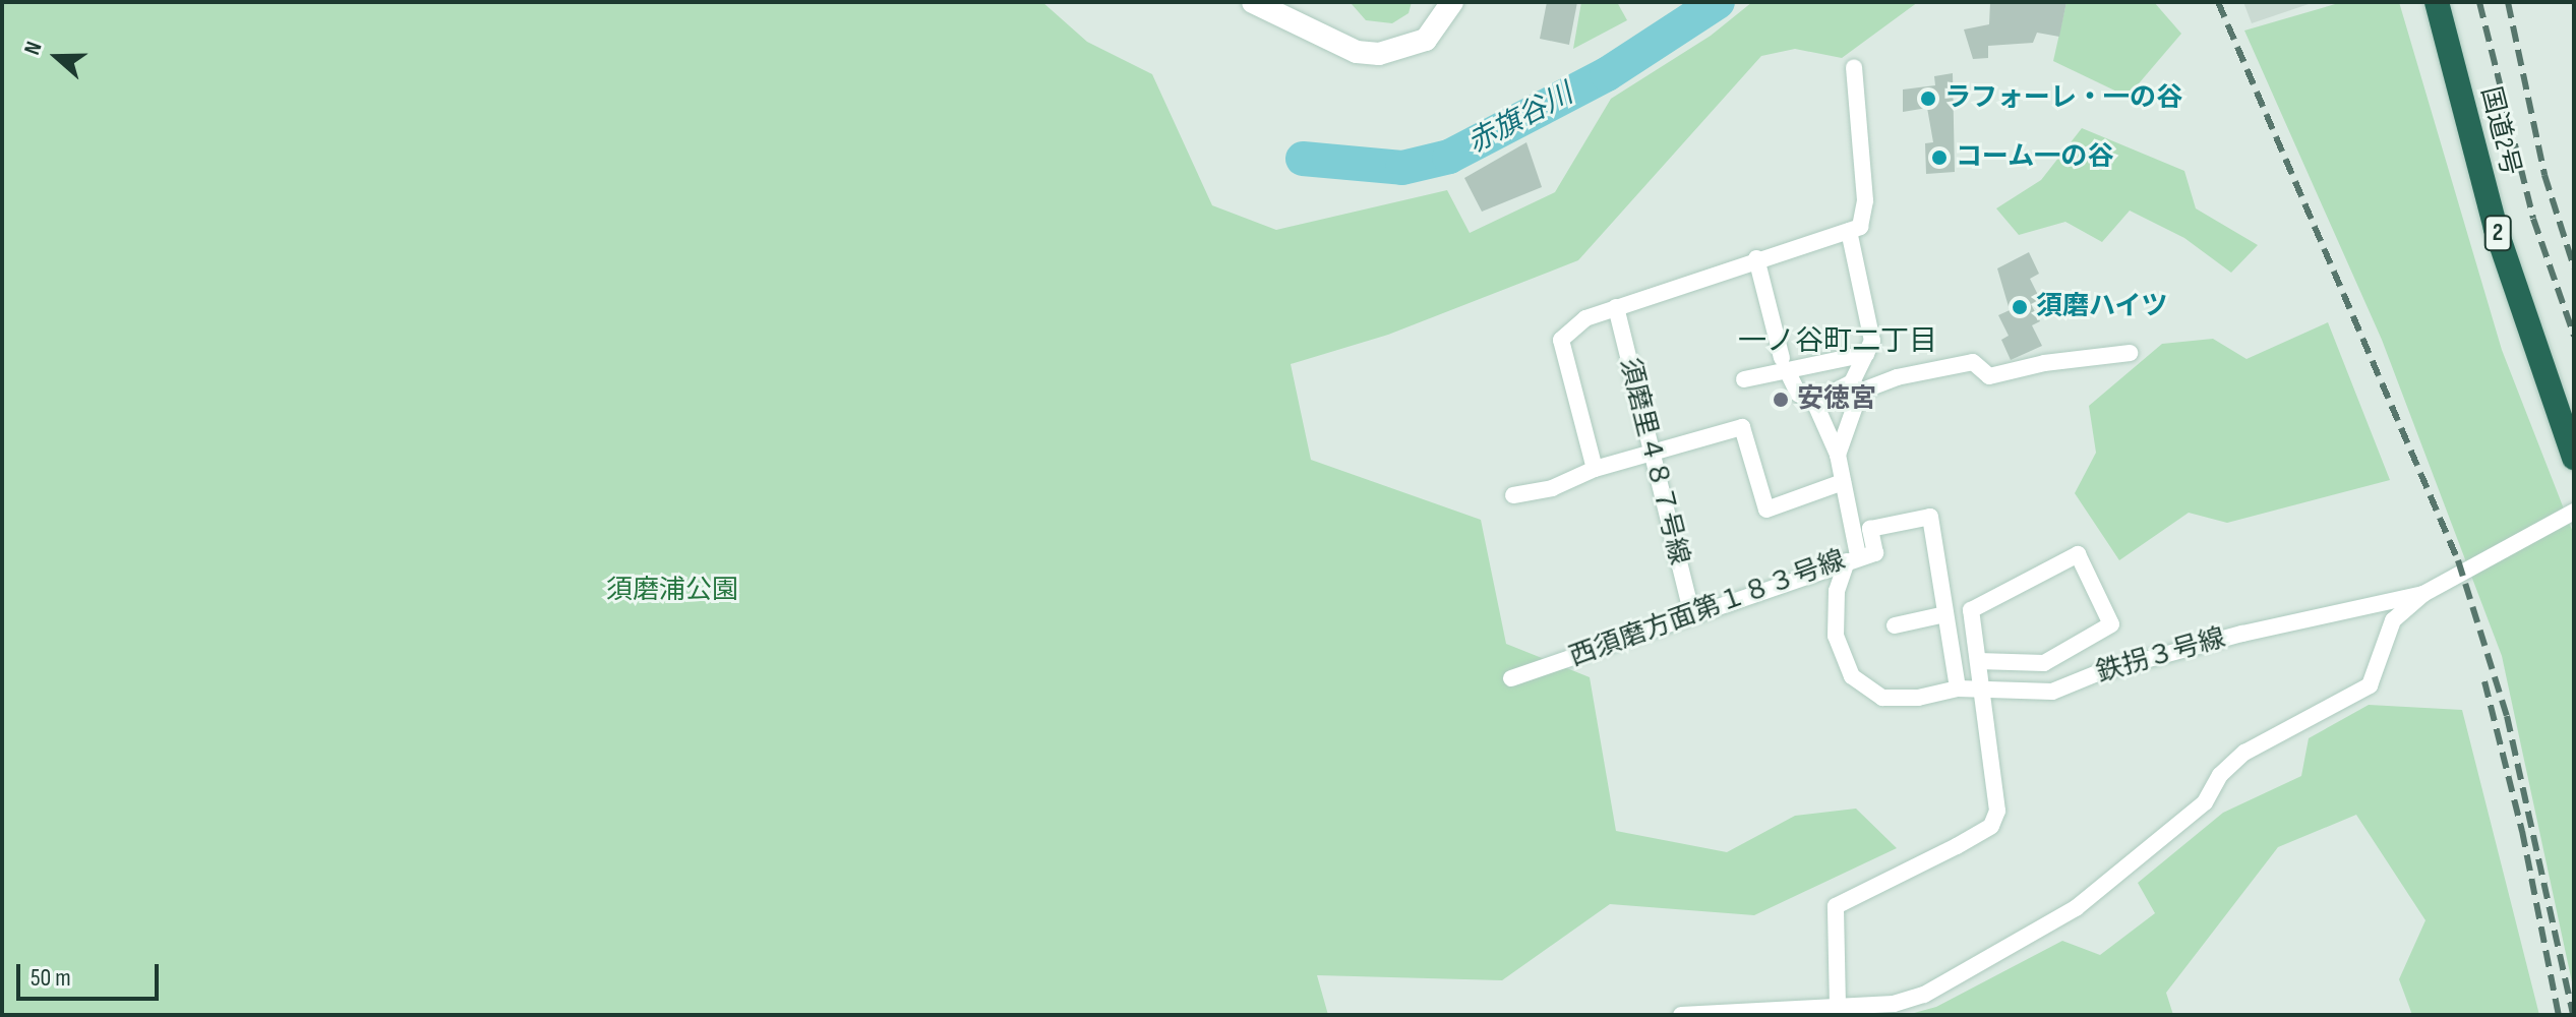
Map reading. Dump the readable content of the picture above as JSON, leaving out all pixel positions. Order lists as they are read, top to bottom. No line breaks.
{"streets":{"highway":["国道2号","2"],"street":["須磨里４８７号線","西須磨方面第１８３号線","鉄拐３号線"]},"crossings":[["須磨里４８７号線","西須磨方面第１８３号線"],["西須磨方面第１８３号線","鉄拐３号線"]],"districts":["一ノ谷町二丁目"],"water":["赤旗谷川"],"parks":["須磨浦公園"],"places":["ラフォーレ・一の谷","コーム一の谷","須磨ハイツ","安徳宮"],"scale_bar":"50 m","north":"left"}
